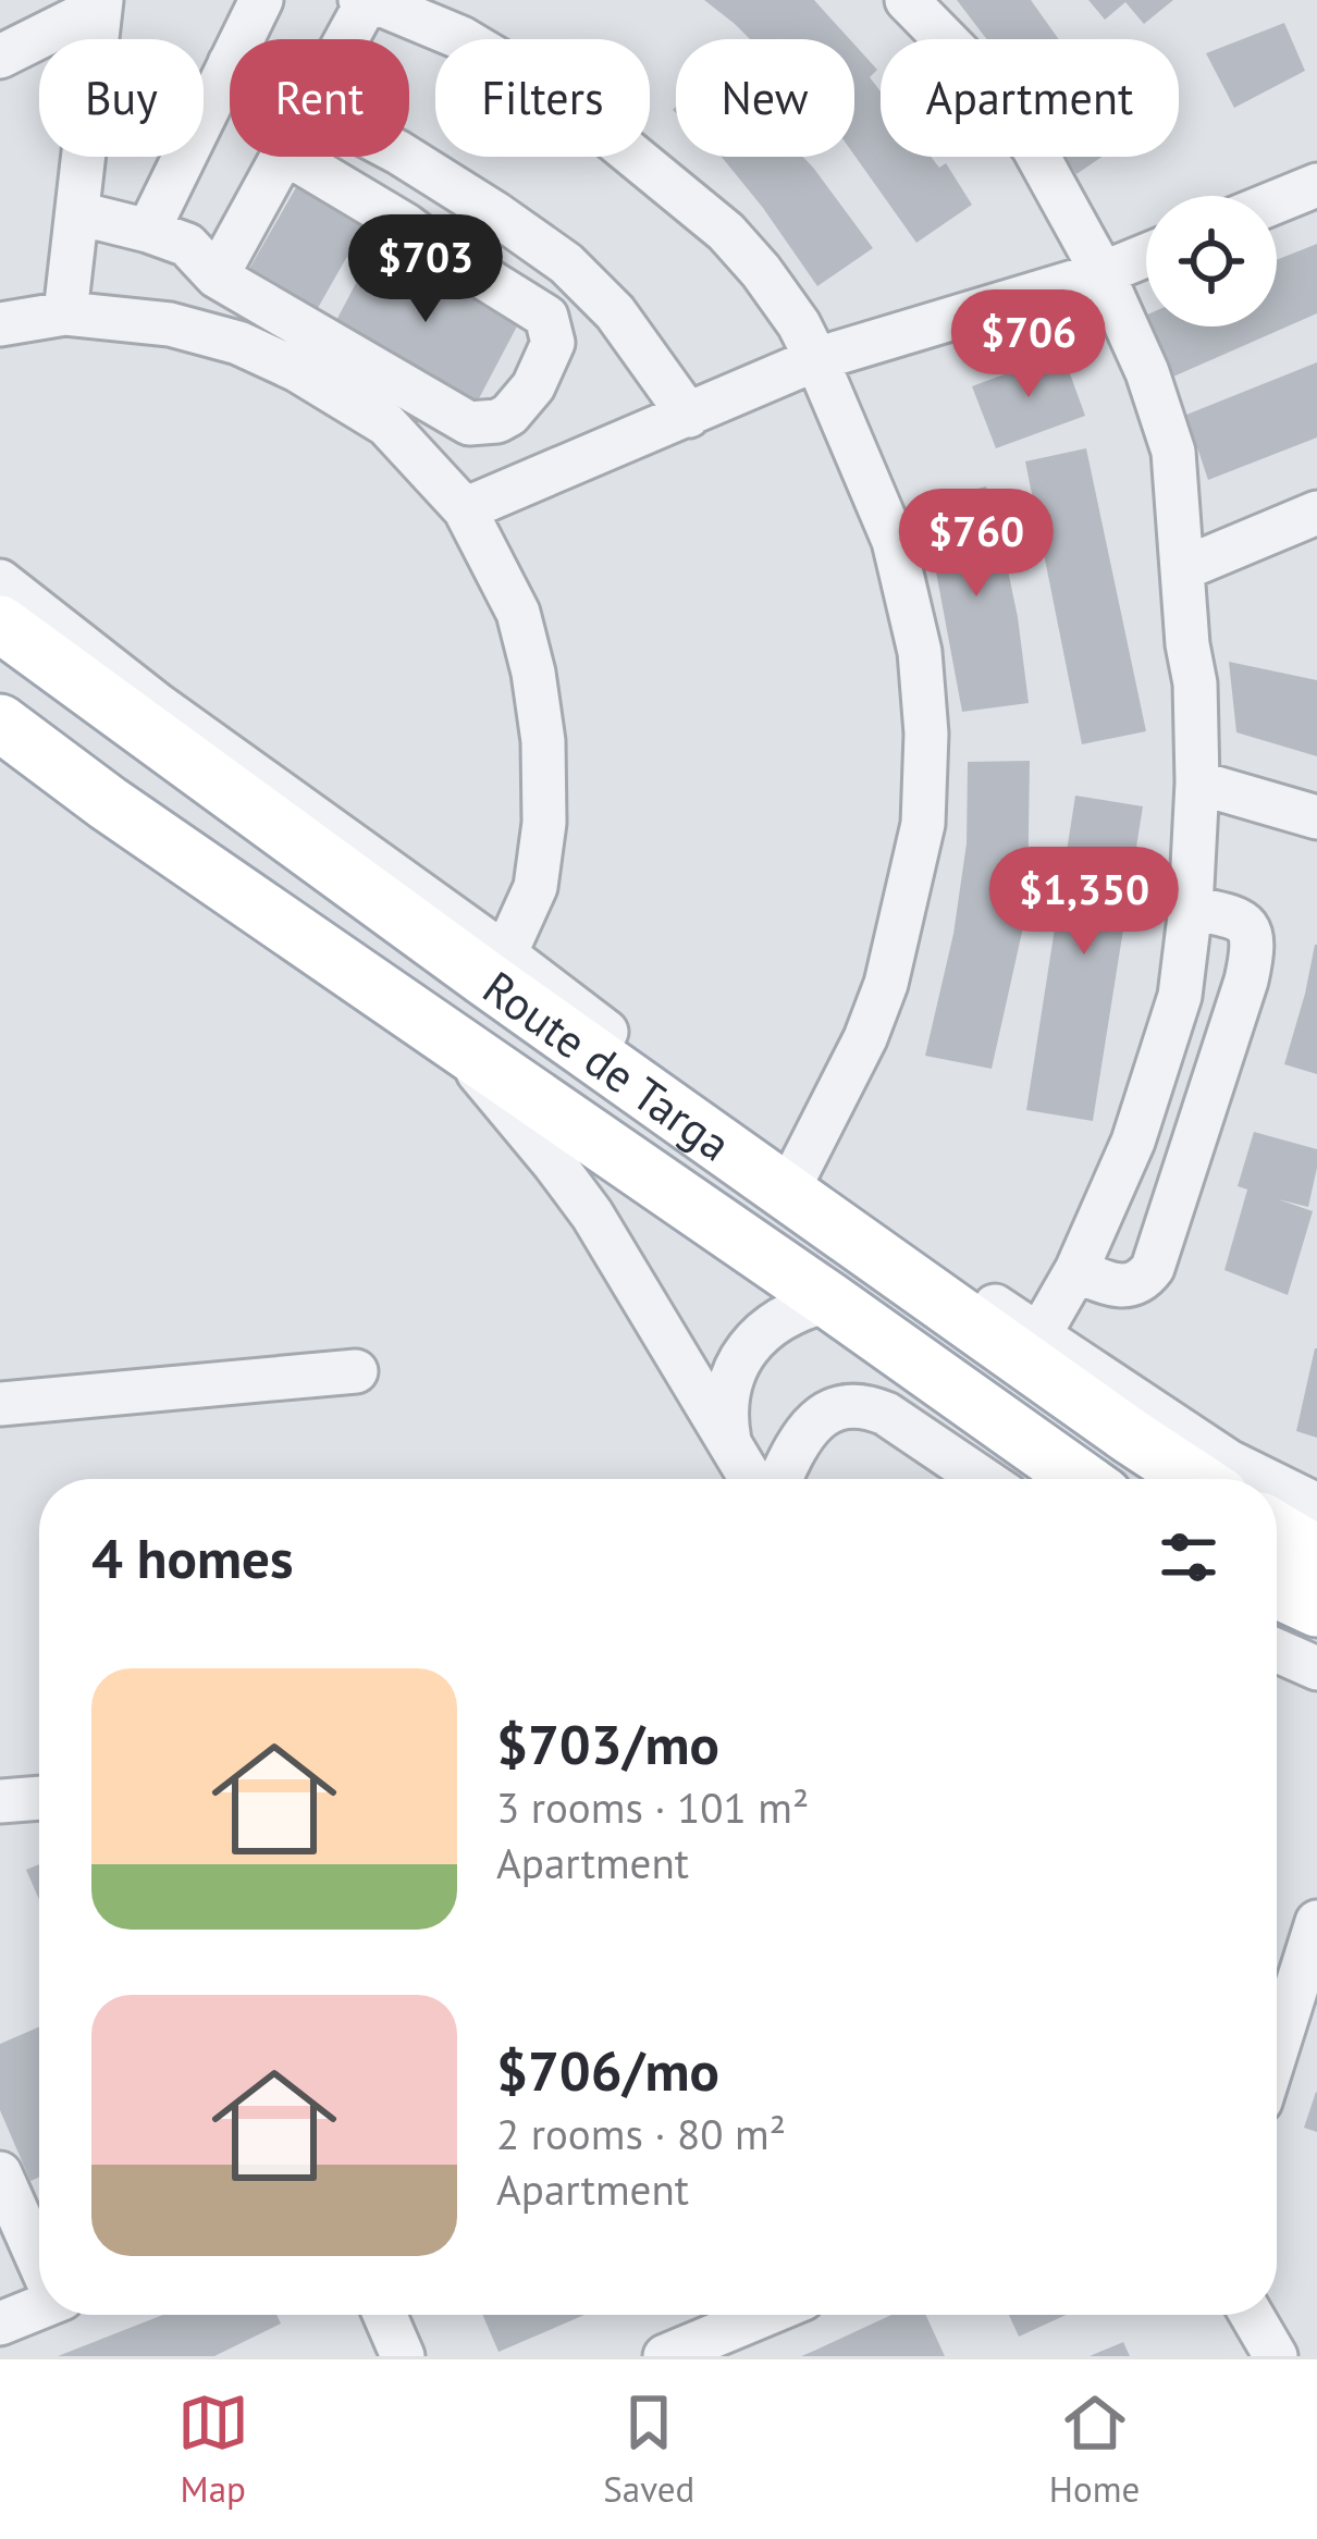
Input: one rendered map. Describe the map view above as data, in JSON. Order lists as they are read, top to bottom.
{
  "streets": {
    "main road": ["Route de Targa"]
  },
  "page": {
    "chip": [
      "Buy",
      "Rent",
      "Filters",
      "New",
      "Apartment"
    ],
    "price": [
      "$703",
      "$706",
      "$760",
      "$1,350"
    ],
    "heading": "4 homes",
    "list": [
      {
        "name": "$703/mo",
        "note": "3 rooms · 101 m² · Apartment"
      },
      {
        "name": "$706/mo",
        "note": "2 rooms · 80 m² · Apartment"
      }
    ],
    "tabs": ["Map", "Saved", "Home"]
  }
}
